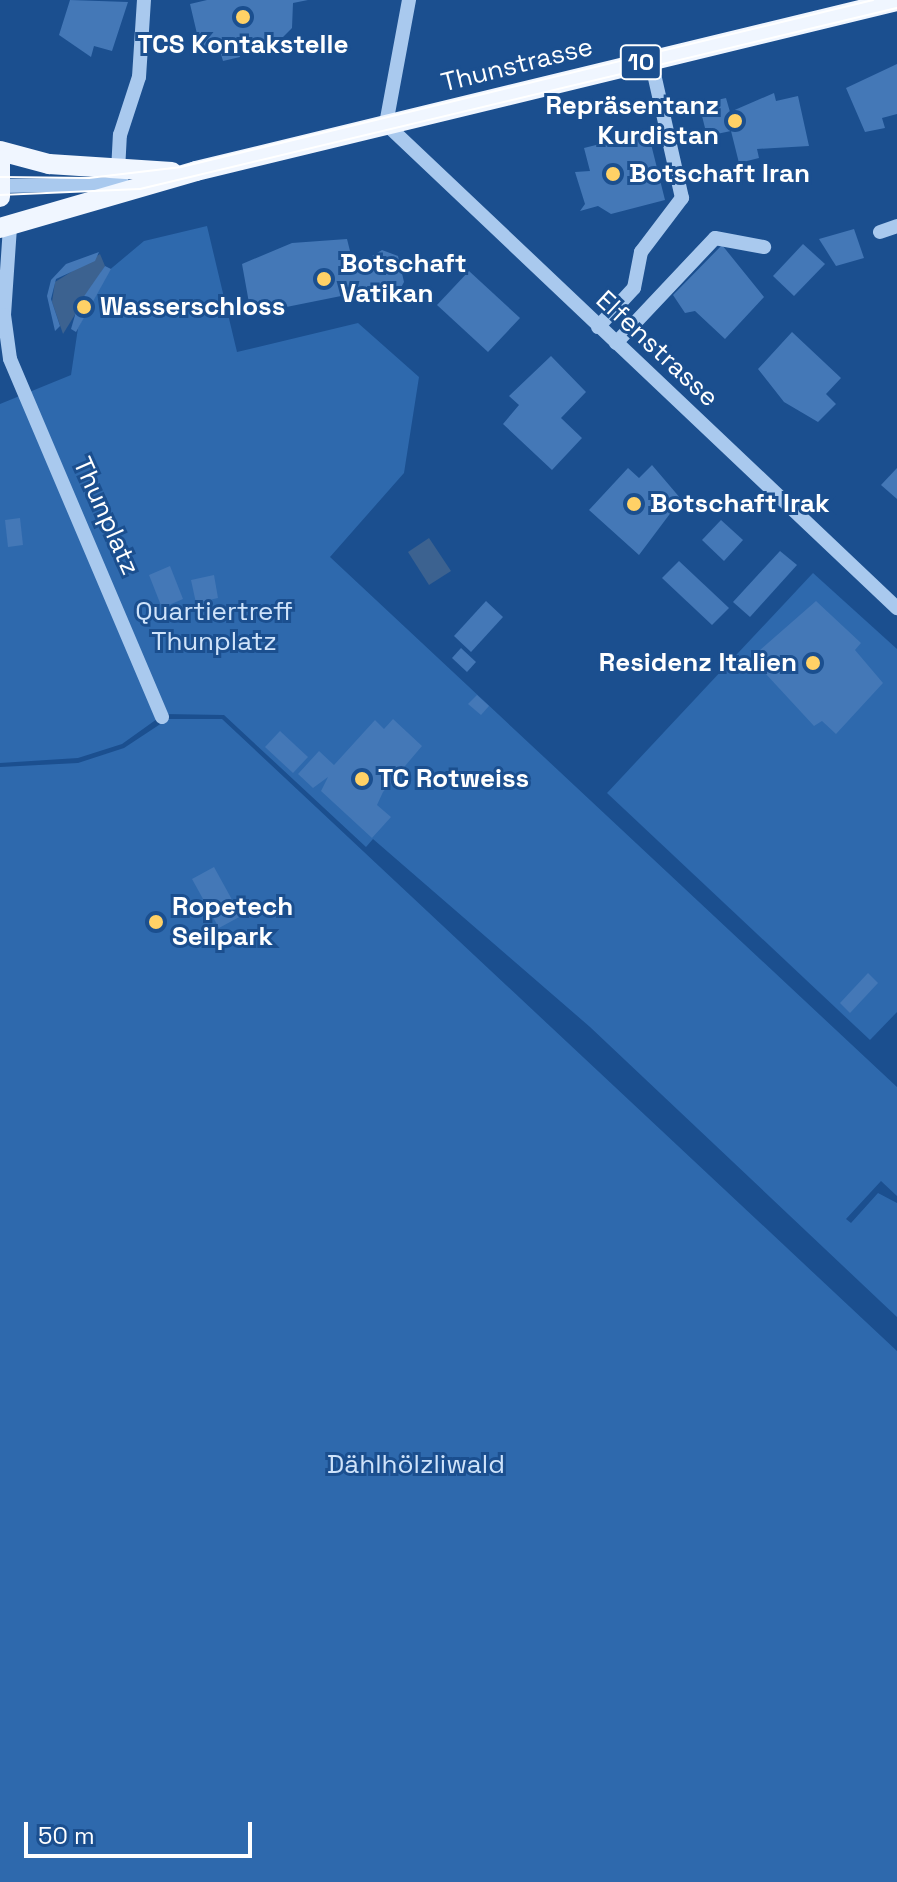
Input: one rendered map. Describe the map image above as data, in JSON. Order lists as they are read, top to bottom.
{
  "streets": {
    "main road": ["10", "Thunstrasse"],
    "street": ["Elfenstrasse", "Thunplatz"]
  },
  "crossings": [
    ["Thunstrasse", "Elfenstrasse"],
    ["Thunstrasse", "Thunplatz"]
  ],
  "parks": ["Quartiertreff Thunplatz", "Dählhölzliwald"],
  "places": [
    "TCS Kontakstelle",
    "Repräsentanz Kurdistan",
    "Botschaft Iran",
    "Botschaft Vatikan",
    "Wasserschloss",
    "Botschaft Irak",
    "Residenz Italien",
    "TC Rotweiss",
    "Ropetech Seilpark"
  ],
  "scale_bar": "50 m"
}
